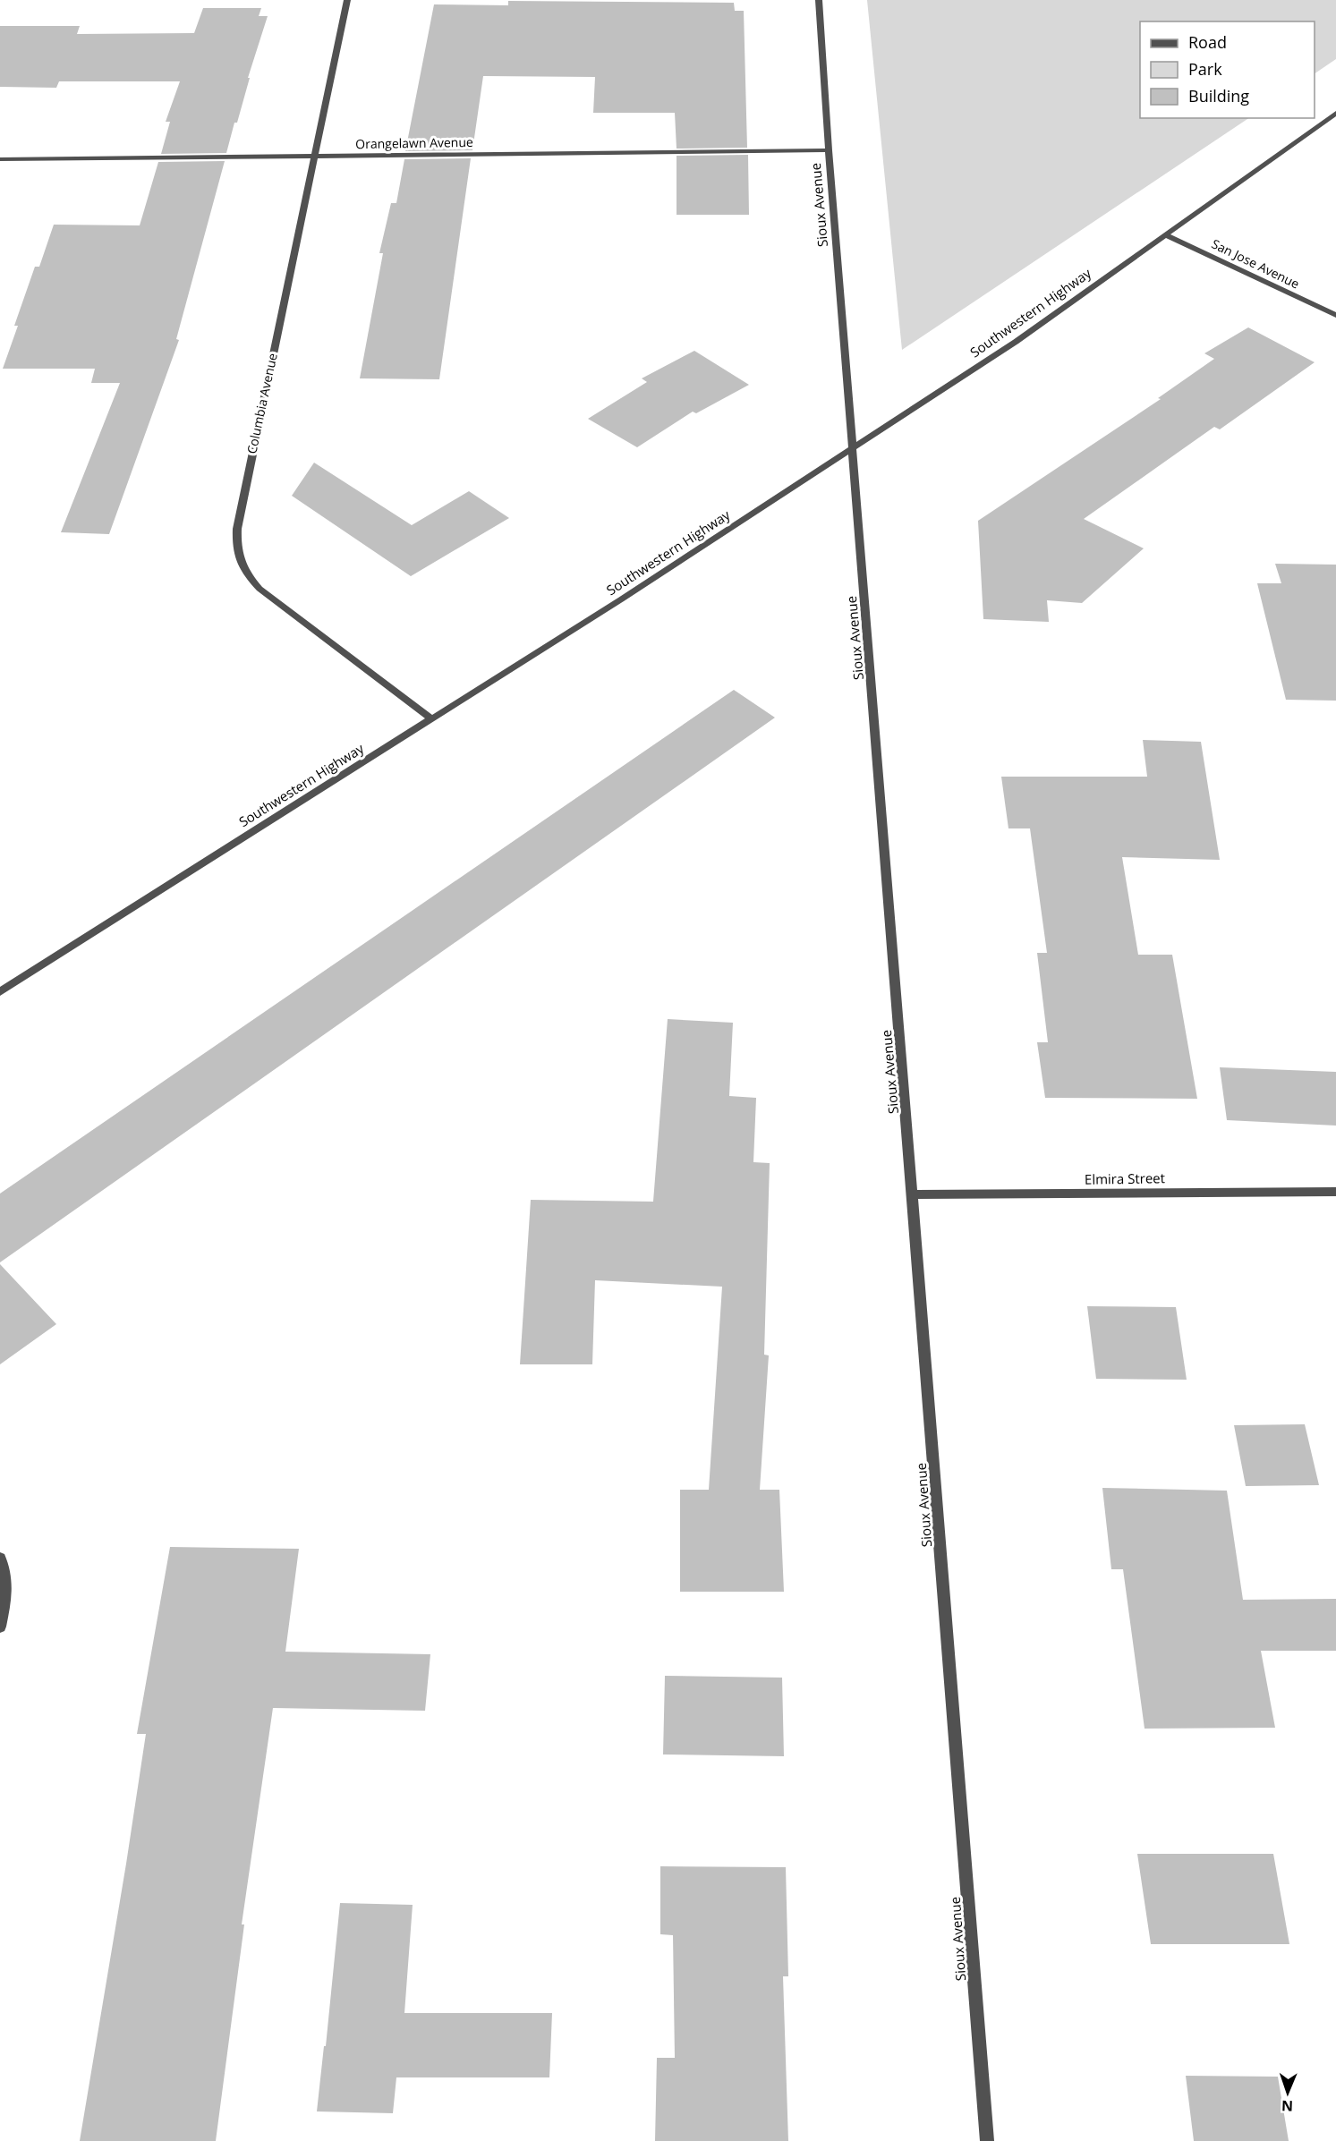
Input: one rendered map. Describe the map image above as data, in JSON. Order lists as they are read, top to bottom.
{
  "streets": {
    "street": [
      "Orangelawn Avenue",
      "Sioux Avenue",
      "San Jose Avenue",
      "Southwestern Highway",
      "Columbia Avenue",
      "Elmira Street"
    ]
  },
  "crossings": [
    ["Orangelawn Avenue", "Sioux Avenue"],
    ["Orangelawn Avenue", "Columbia Avenue"],
    ["Sioux Avenue", "Southwestern Highway"],
    ["Sioux Avenue", "Elmira Street"],
    ["San Jose Avenue", "Southwestern Highway"],
    ["Southwestern Highway", "Columbia Avenue"]
  ],
  "legend": ["Road", "Park", "Building"],
  "north": "bottom"
}
